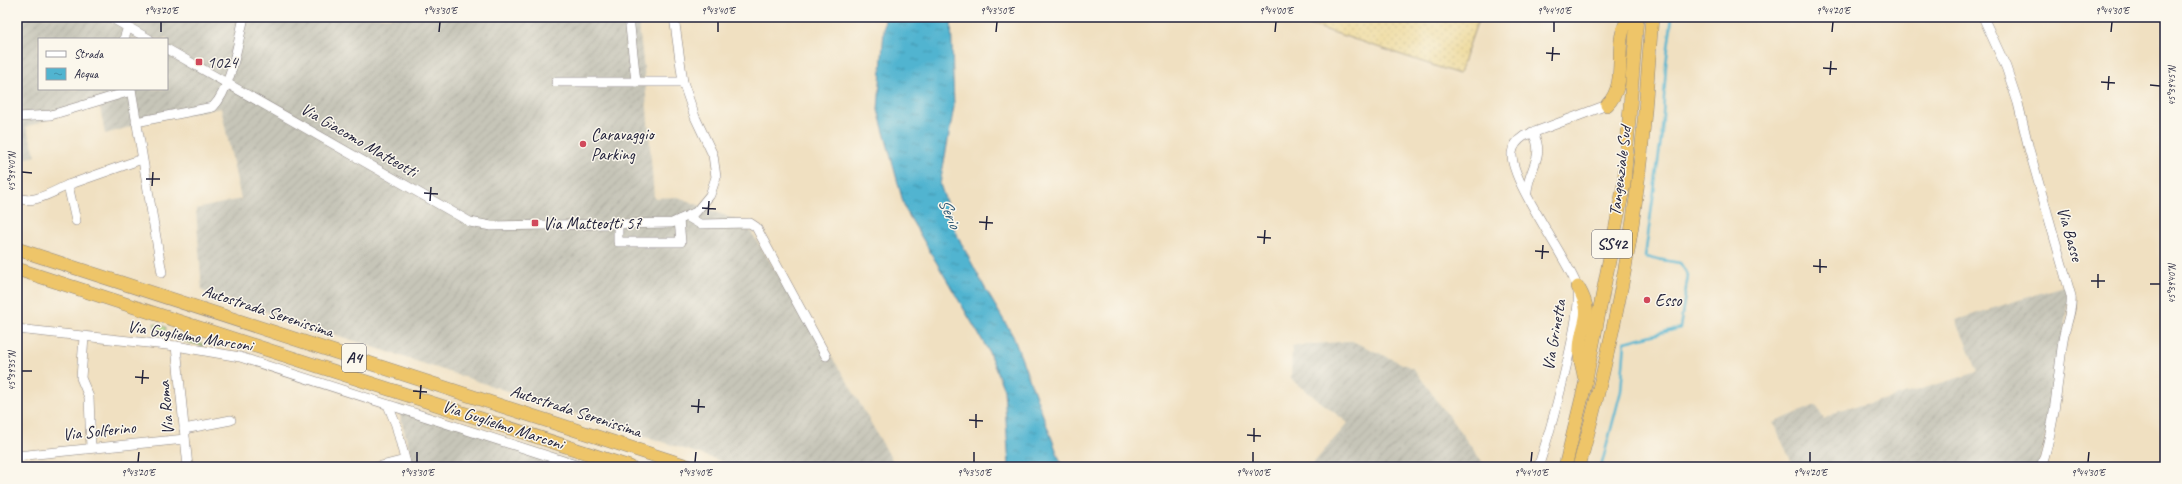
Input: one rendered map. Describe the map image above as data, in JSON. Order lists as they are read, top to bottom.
{
  "streets": {
    "highway": [
      "Tangenziale Sud",
      "SS42",
      "Autostrada Serenissima",
      "A4"
    ],
    "street": [
      "Via Giacomo Matteotti",
      "Via Basse",
      "Via Grinetta",
      "Via Guglielmo Marconi",
      "Via Roma",
      "Via Solferino"
    ]
  },
  "crossings": [
    ["Via Guglielmo Marconi", "Via Roma"],
    ["Via Roma", "Via Solferino"]
  ],
  "water": ["Serio"],
  "places": {
    "transit": ["1024", "Via Matteotti 57"],
    "other": ["Caravaggio Parking", "Esso"]
  },
  "legend": ["Strada", "Acqua"],
  "coordinates": [
    "9°43'20\"E",
    "9°43'30\"E",
    "9°43'40\"E",
    "9°43'50\"E",
    "9°44'00\"E",
    "9°44'10\"E",
    "9°44'20\"E",
    "9°44'30\"E",
    "45°39'45\"N",
    "45°39'40\"N",
    "45°39'35\"N"
  ]
}
